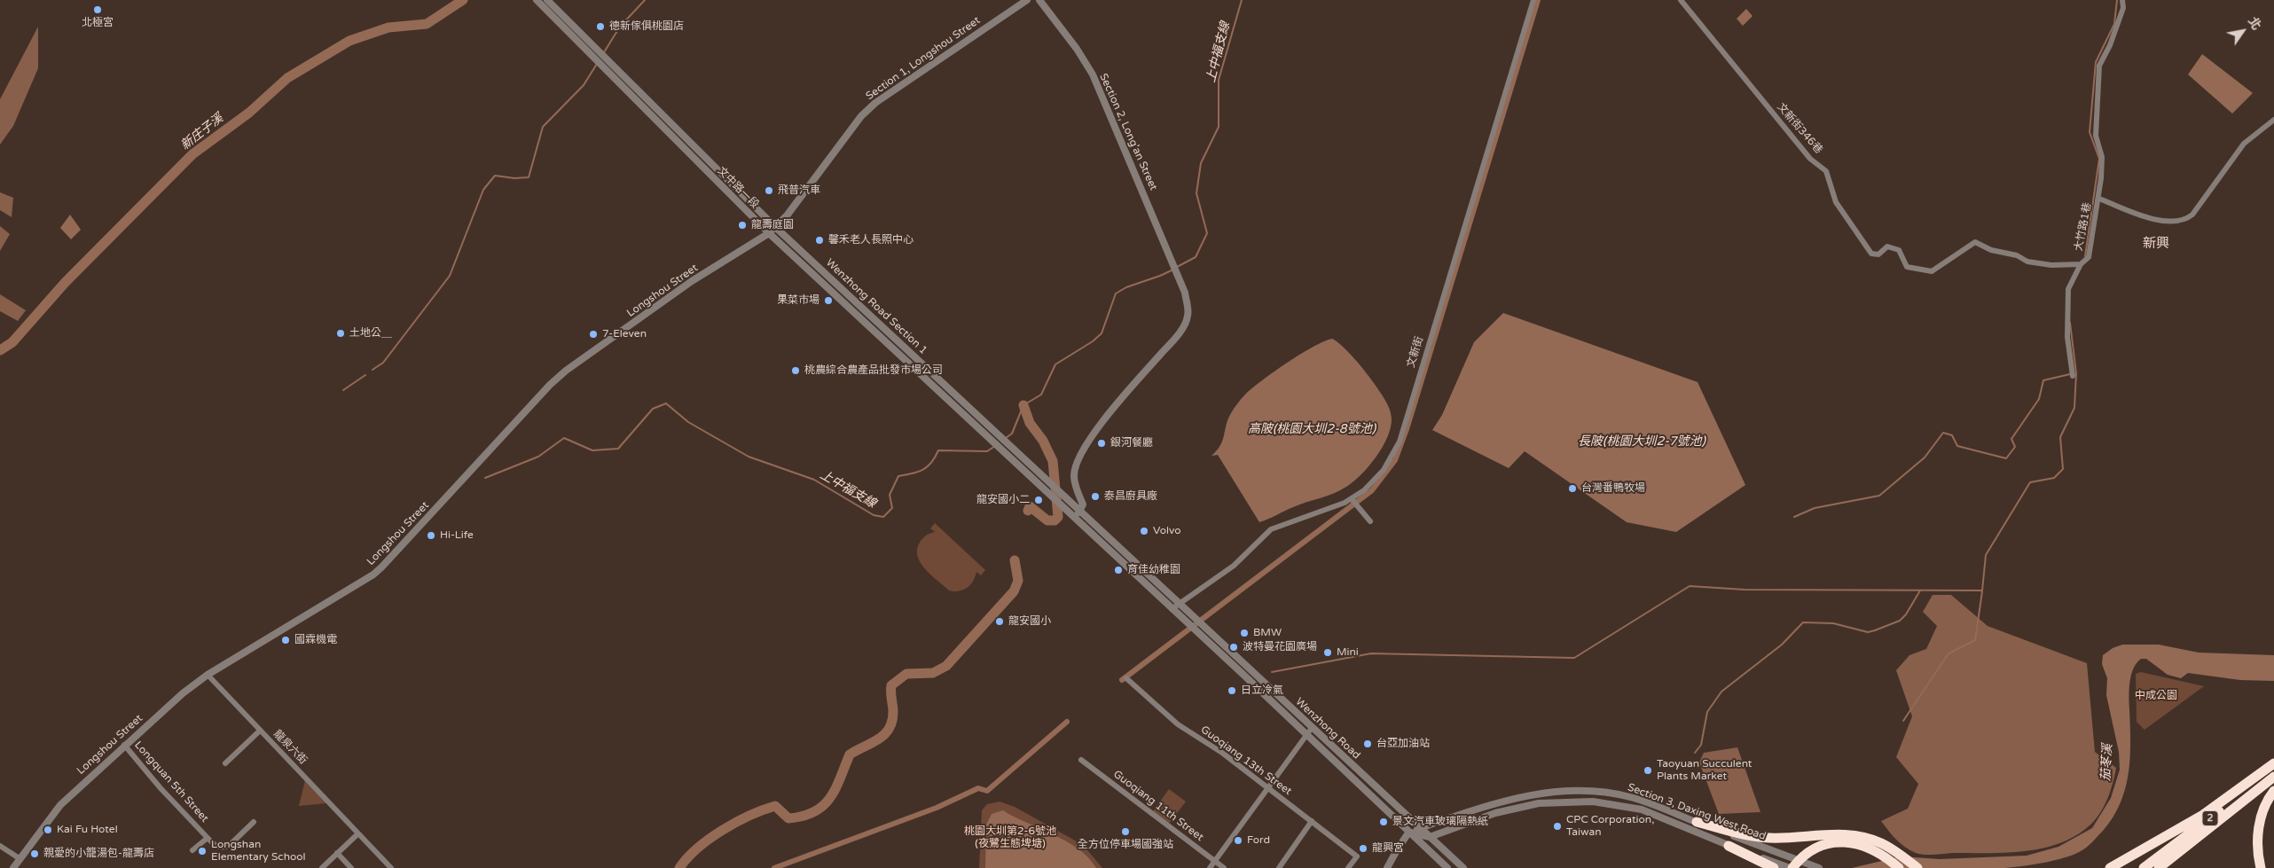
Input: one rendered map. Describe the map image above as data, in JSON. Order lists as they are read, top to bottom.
{
  "streets": {
    "highway": ["2"],
    "street": [
      "Section 1, Longshou Street",
      "文新街346巷",
      "Section 2, Long'an Street",
      "文中路一段",
      "大竹路1巷",
      "Longshou Street",
      "Wenzhong Road Section 1",
      "文新街",
      "Wenzhong Road",
      "龍泉六街",
      "Guoqiang 13th Street",
      "Longquan 5th Street",
      "Guoqiang 11th Street",
      "Section 3, Daxing West Road"
    ]
  },
  "crossings": [
    ["Section 1, Longshou Street", "Longshou Street"],
    ["Section 1, Longshou Street", "Wenzhong Road Section 1"],
    ["文新街346巷", "大竹路1巷"],
    ["Section 2, Long'an Street", "Wenzhong Road Section 1"],
    ["文中路一段", "Longshou Street"],
    ["文中路一段", "Wenzhong Road Section 1"],
    ["Longshou Street", "Wenzhong Road Section 1"],
    ["Longshou Street", "龍泉六街"],
    ["Longshou Street", "Longquan 5th Street"],
    ["Wenzhong Road Section 1", "文新街"],
    ["Wenzhong Road Section 1", "Wenzhong Road"],
    ["文新街", "Wenzhong Road"],
    ["Wenzhong Road", "Section 3, Daxing West Road"]
  ],
  "districts": ["新興"],
  "water": [
    "上中福支線",
    "新庄子溪",
    "高陂(桃園大圳2-8號池)",
    "長陂(桃園大圳2-7號池)",
    "茄苳溪"
  ],
  "parks": ["中成公園", "桃園大圳第2-6號池 (夜鷺生態埤塘)"],
  "places": [
    "北極宮",
    "德新傢俱桃園店",
    "飛普汽車",
    "龍壽庭園",
    "馨禾老人長照中心",
    "果菜市場",
    "土地公＿",
    "7-Eleven",
    "桃農綜合農產品批發市場公司",
    "銀河餐廳",
    "台灣番鴨牧場",
    "泰昌廚具廠",
    "龍安國小二",
    "Volvo",
    "Hi-Life",
    "育佳幼稚園",
    "龍安國小",
    "BMW",
    "國霖機電",
    "波特曼花園廣場",
    "Mini",
    "日立冷氣",
    "台亞加油站",
    "Taoyuan Succulent Plants Market",
    "景文汽車玻璃隔熱紙",
    "CPC Corporation, Taiwan",
    "Kai Fu Hotel",
    "全方位停車場國強站",
    "Ford",
    "龍興宮",
    "Longshan Elementary School",
    "親愛的小籠湯包-龍壽店"
  ],
  "north": "top right"
}
